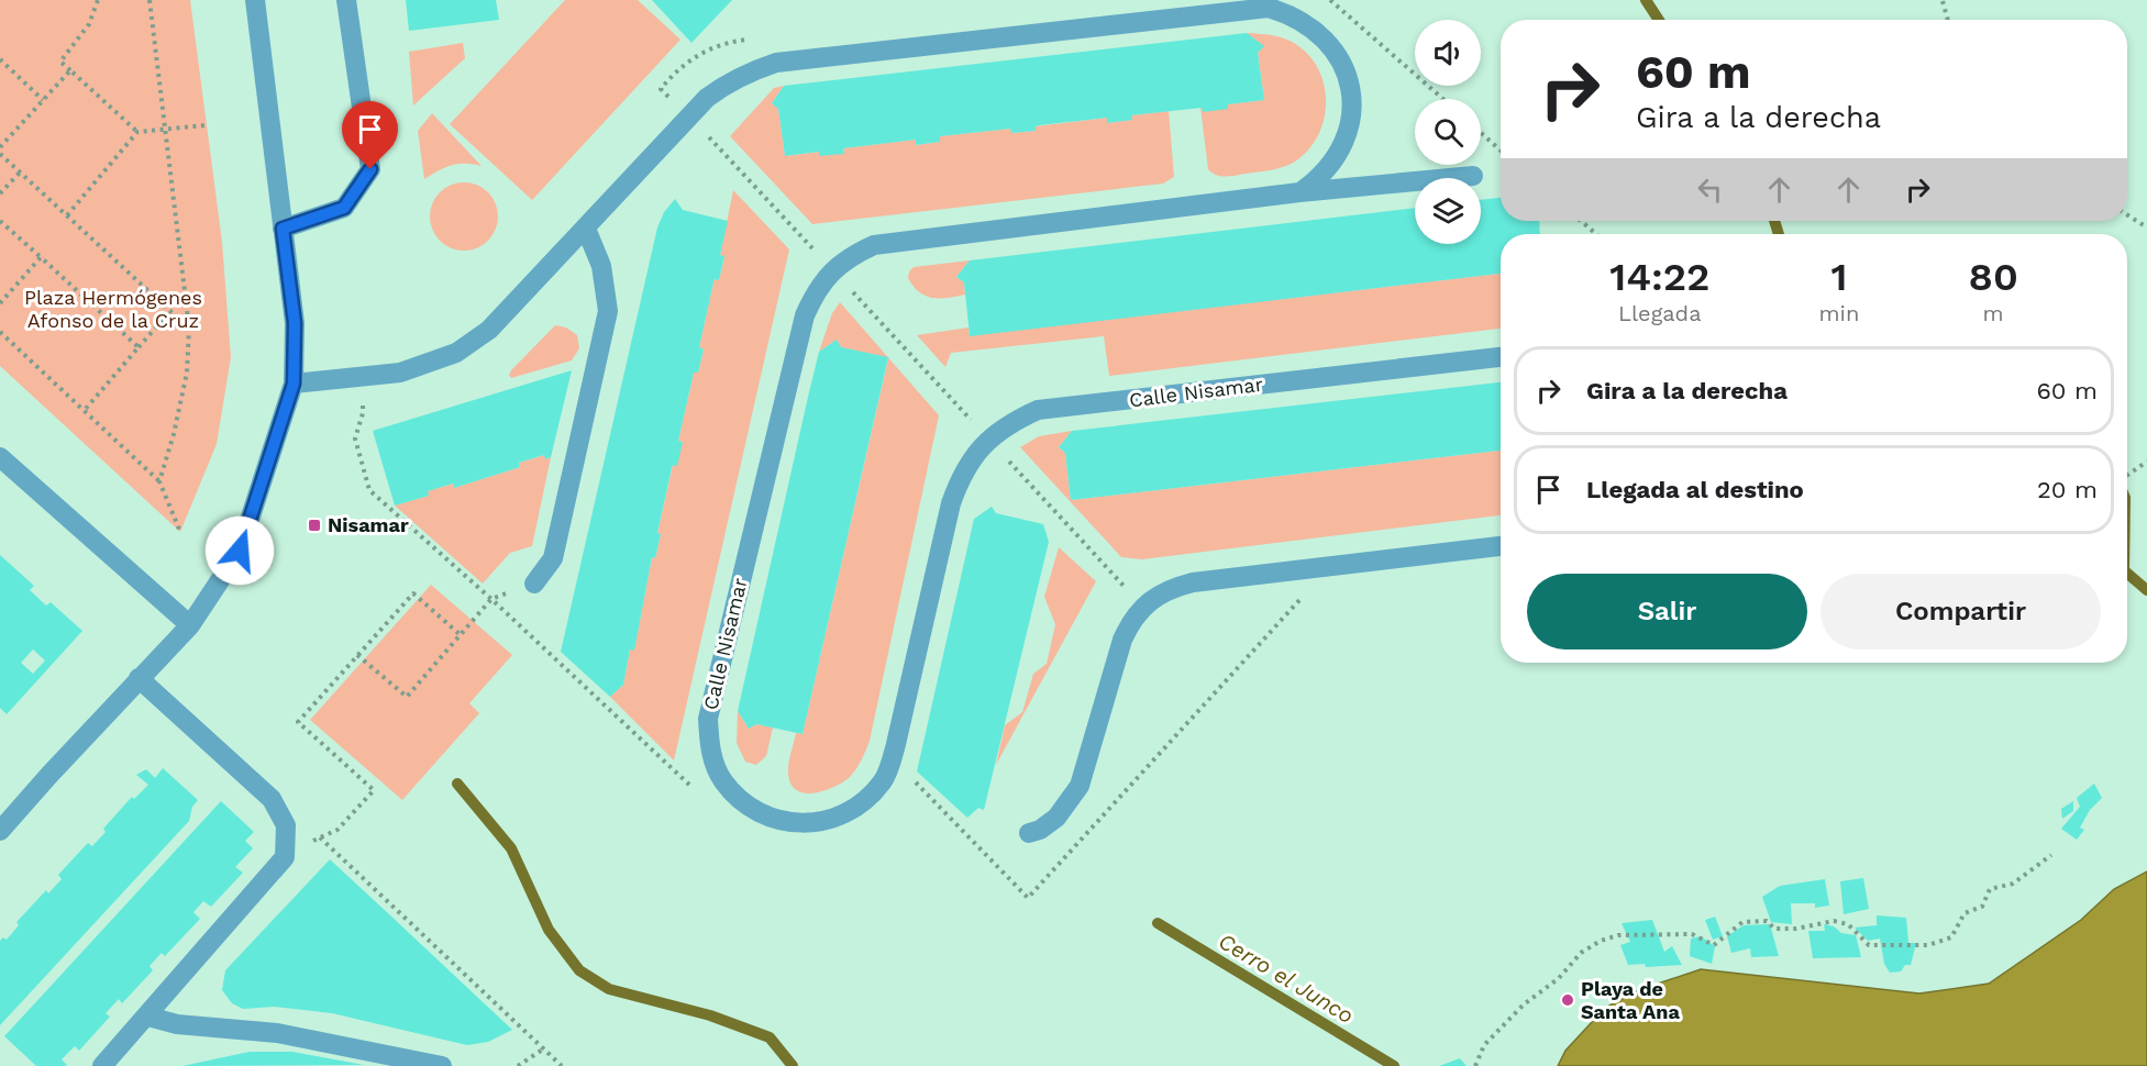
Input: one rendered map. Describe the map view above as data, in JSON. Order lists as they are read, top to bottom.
{
  "streets": {
    "street": ["Calle Nisamar"]
  },
  "water": ["Cerro el Junco"],
  "parks": ["Plaza Hermógenes Afonso de la Cruz"],
  "places": {
    "transit": ["Nisamar"],
    "other": ["Playa de Santa Ana"]
  },
  "page": {
    "turn": ["60 m", "Gira a la derecha"],
    "eta": [
      "14:22",
      "Llegada",
      "1",
      "min",
      "80",
      "m"
    ],
    "list": [
      {
        "name": "Gira a la derecha",
        "value": "60 m"
      },
      {
        "name": "Llegada al destino",
        "value": "20 m"
      }
    ],
    "buttons": ["Salir", "Compartir"]
  }
}
